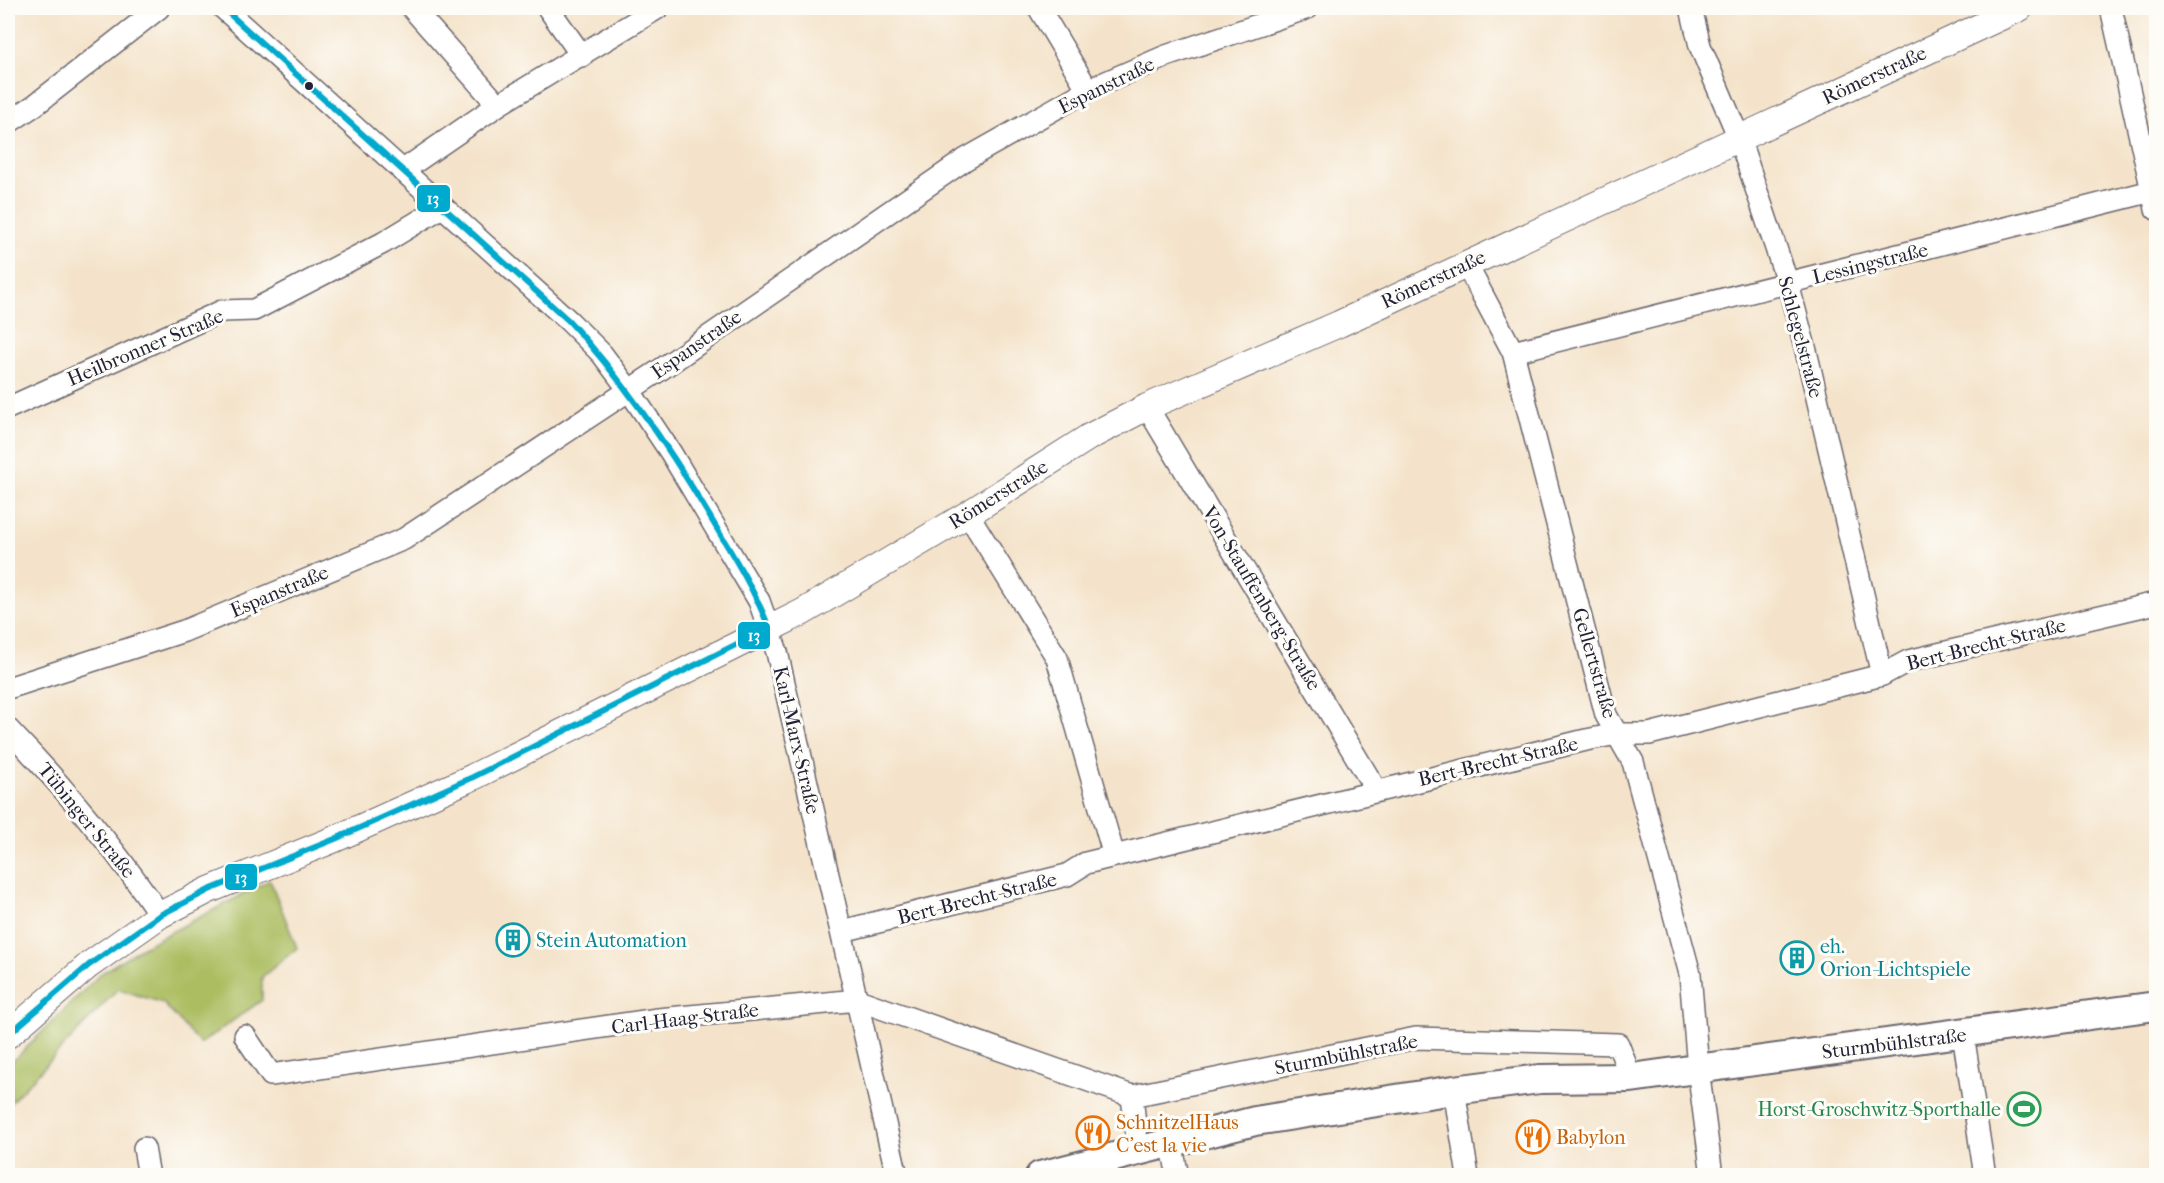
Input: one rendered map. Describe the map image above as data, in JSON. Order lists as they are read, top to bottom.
{
  "streets": {
    "main road": ["Sturmbühlstraße"],
    "street": [
      "Römerstraße",
      "Espanstraße",
      "Lessingstraße",
      "Schlegelstraße",
      "Heilbronner Straße",
      "Von-Stauffenberg-Straße",
      "Bert-Brecht-Straße",
      "Gellertstraße",
      "Karl-Marx-Straße",
      "Tübinger Straße",
      "Carl-Haag-Straße"
    ]
  },
  "crossings": [
    ["Römerstraße", "Schlegelstraße"],
    ["Römerstraße", "Von-Stauffenberg-Straße"],
    ["Römerstraße", "Gellertstraße"],
    ["Römerstraße", "Karl-Marx-Straße"],
    ["Römerstraße", "Tübinger Straße"],
    ["Espanstraße", "Karl-Marx-Straße"],
    ["Lessingstraße", "Schlegelstraße"],
    ["Lessingstraße", "Gellertstraße"],
    ["Schlegelstraße", "Bert-Brecht-Straße"],
    ["Heilbronner Straße", "Karl-Marx-Straße"],
    ["Von-Stauffenberg-Straße", "Bert-Brecht-Straße"],
    ["Bert-Brecht-Straße", "Gellertstraße"],
    ["Bert-Brecht-Straße", "Karl-Marx-Straße"],
    ["Gellertstraße", "Sturmbühlstraße"],
    ["Karl-Marx-Straße", "Carl-Haag-Straße"],
    ["Carl-Haag-Straße", "Sturmbühlstraße"]
  ],
  "places": {
    "building": ["Stein Automation", "eh. Orion-Lichtspiele"],
    "sports": ["Horst-Groschwitz-Sporthalle"],
    "restaurant": ["SchnitzelHaus C'est la vie", "Babylon"]
  },
  "lines": ["transit line 13"]
}
